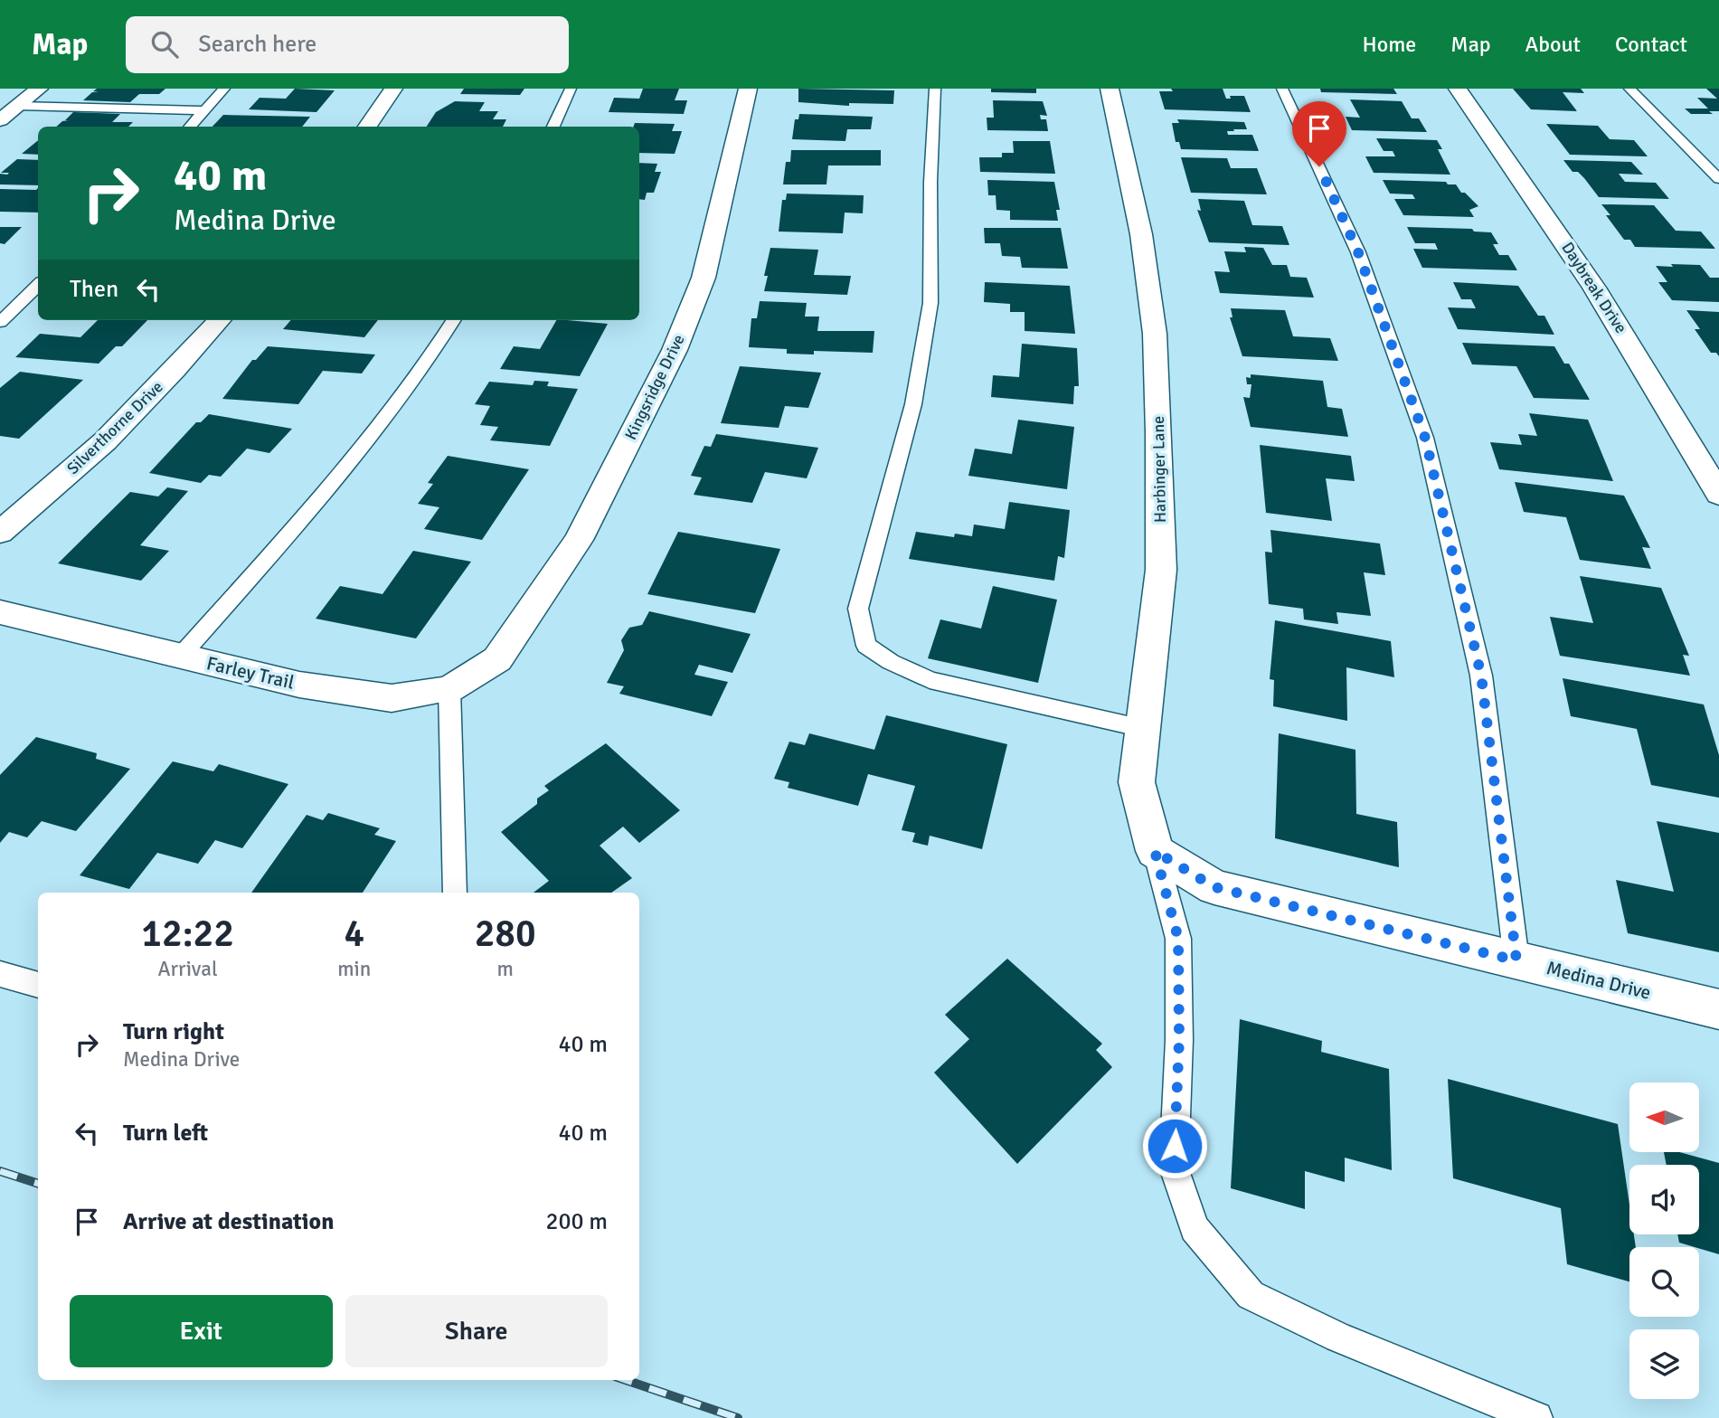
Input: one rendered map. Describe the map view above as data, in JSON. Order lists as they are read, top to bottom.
{
  "streets": {
    "street": [
      "Daybreak Drive",
      "Kingsridge Drive",
      "Silverthorne Drive",
      "Harbinger Lane",
      "Farley Trail",
      "Medina Drive"
    ]
  },
  "crossings": [
    ["Kingsridge Drive", "Farley Trail"],
    ["Harbinger Lane", "Medina Drive"]
  ],
  "north": "left",
  "page": {
    "header": "Map",
    "search": "Search here",
    "nav": [
      "Home",
      "Map",
      "About",
      "Contact"
    ],
    "turn": ["40 m", "Medina Drive"],
    "then": "Then",
    "eta": [
      "12:22",
      "Arrival",
      "4",
      "min",
      "280",
      "m"
    ],
    "list": [
      {
        "name": "Turn right",
        "note": "Medina Drive",
        "value": "40 m"
      },
      {
        "name": "Turn left",
        "value": "40 m"
      },
      {
        "name": "Arrive at destination",
        "value": "200 m"
      }
    ],
    "buttons": ["Exit", "Share"]
  }
}
